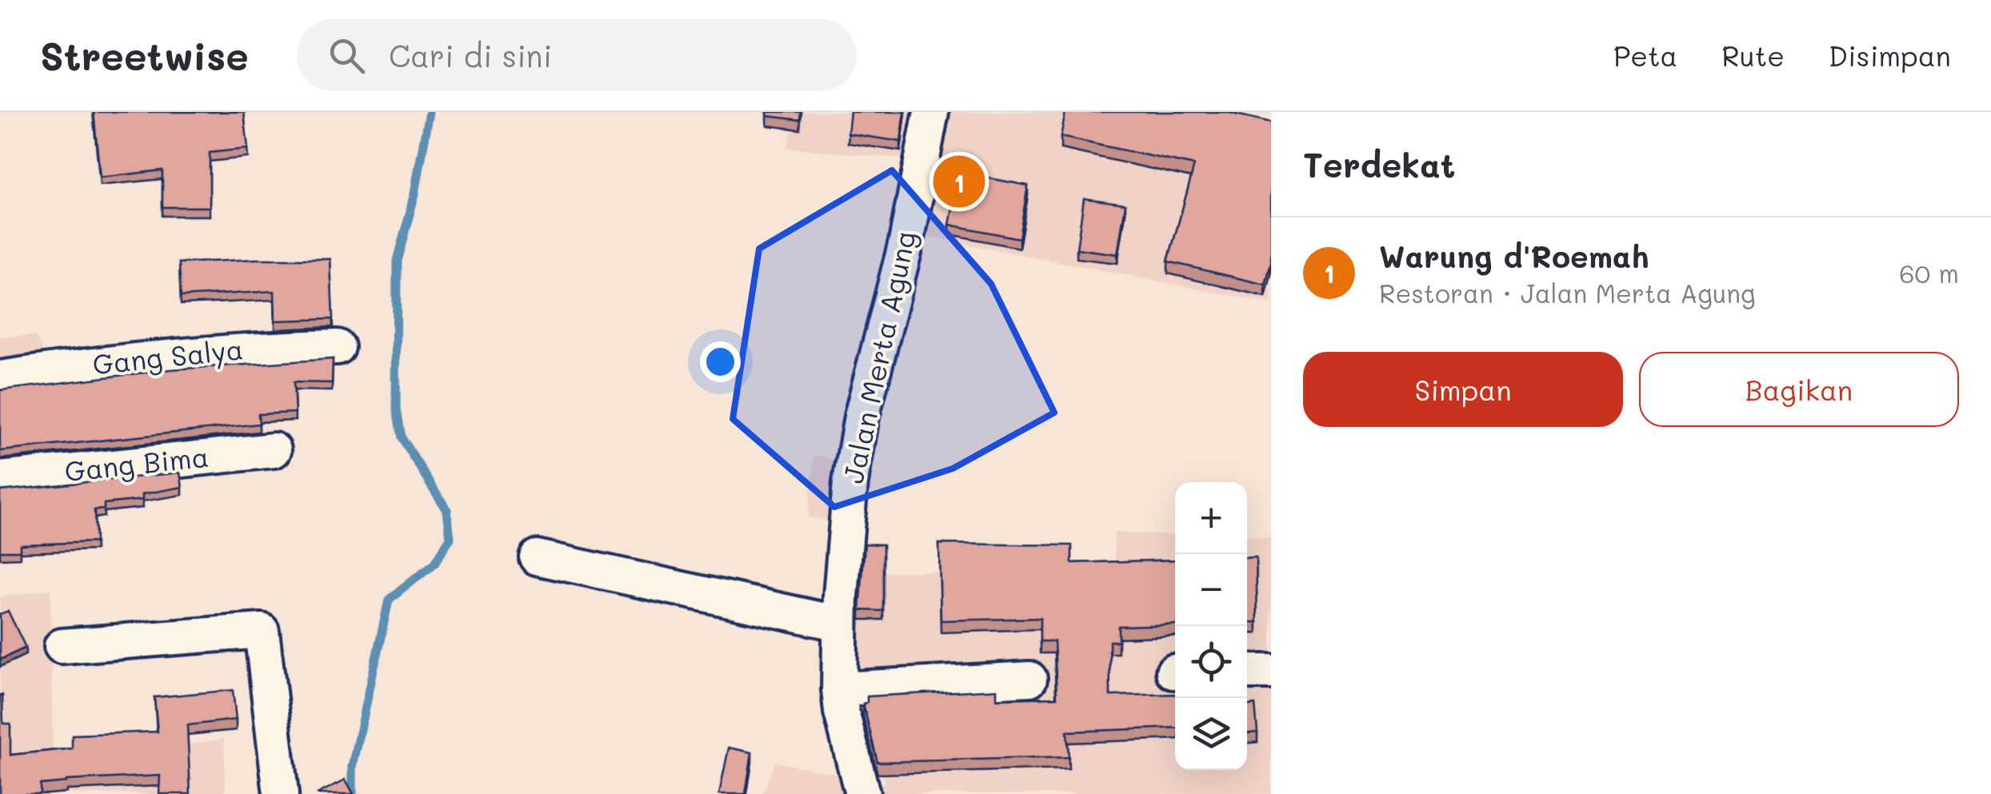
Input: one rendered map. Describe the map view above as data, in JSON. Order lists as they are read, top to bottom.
{
  "streets": {
    "street": ["Gang Salya", "Jalan Merta Agung", "Gang Bima"]
  },
  "page": {
    "header": "Streetwise",
    "search": "Cari di sini",
    "nav": ["Peta", "Rute", "Disimpan"],
    "heading": "Terdekat",
    "pins": "1",
    "list": [
      {
        "mark": "1",
        "name": "Warung d'Roemah",
        "note": "Restoran · Jalan Merta Agung",
        "value": "60 m"
      }
    ],
    "buttons": ["Simpan", "Bagikan"],
    "map_buttons": ["+", "−"]
  }
}
